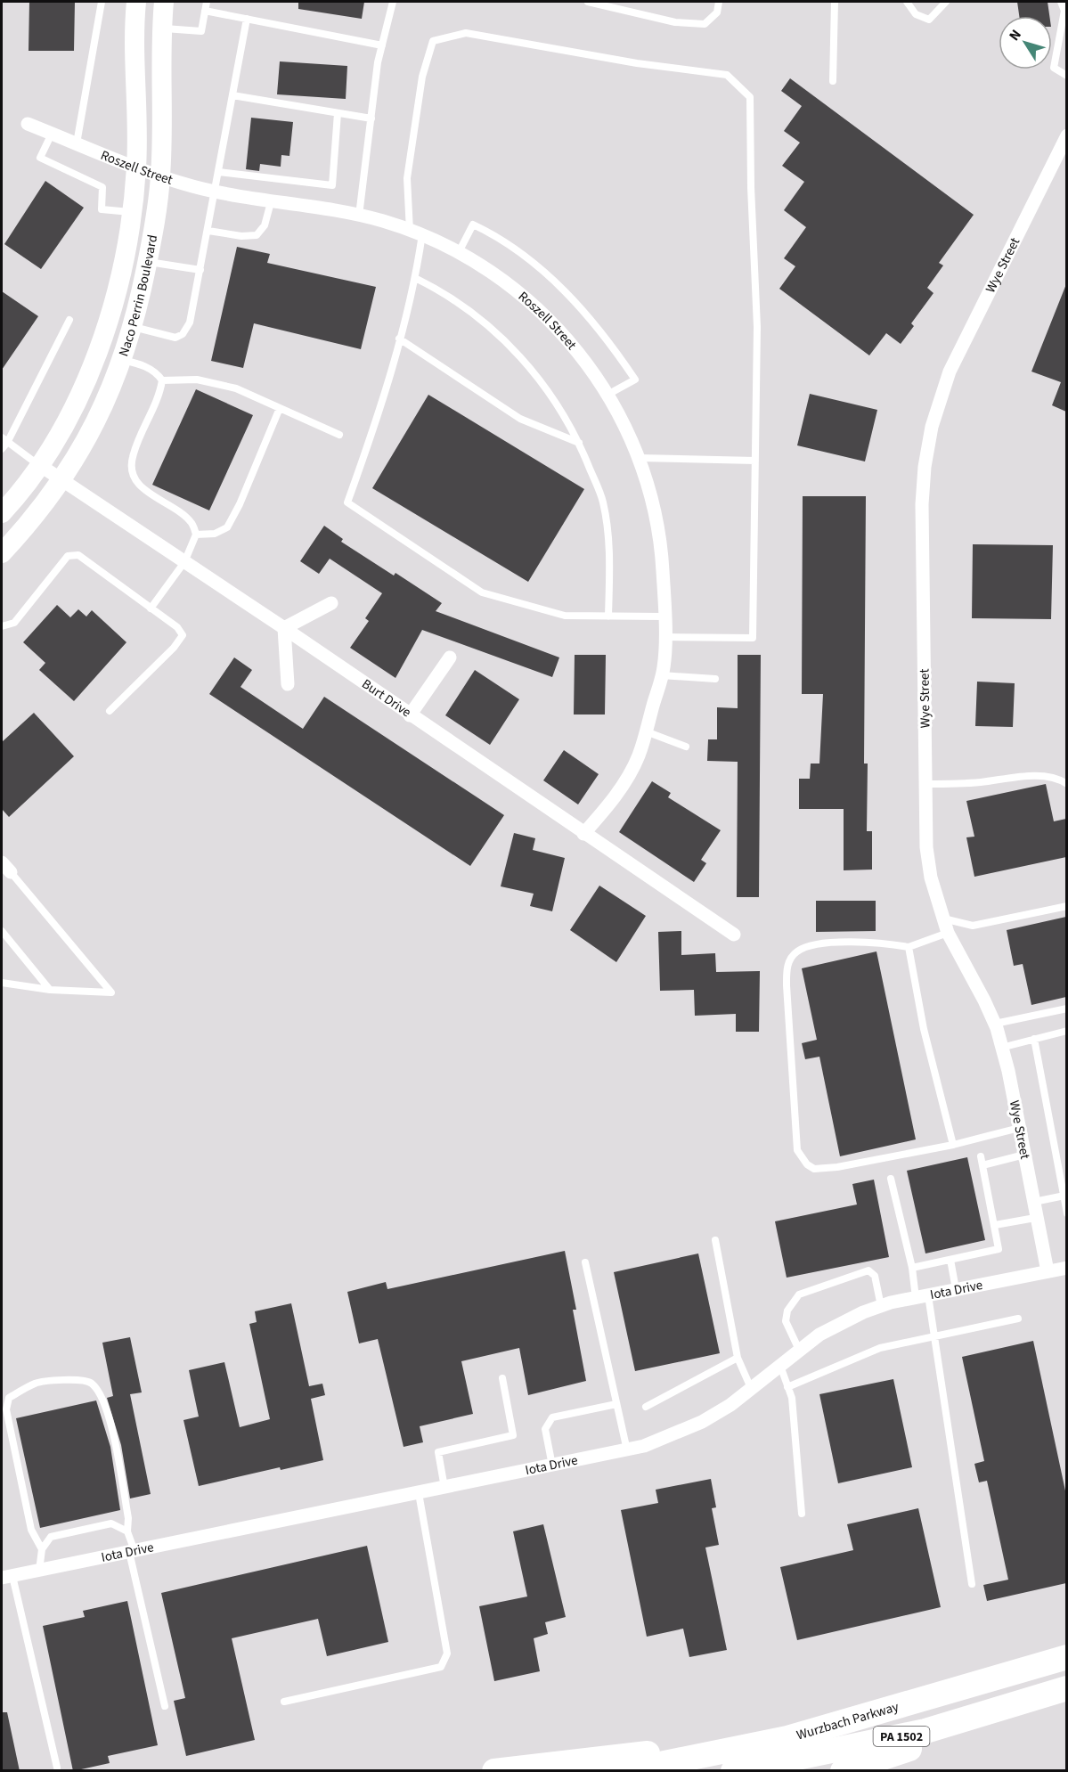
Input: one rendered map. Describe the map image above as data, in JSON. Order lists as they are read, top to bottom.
{
  "streets": {
    "highway": ["Wurzbach Parkway", "PA 1502"],
    "main road": ["Naco Perrin Boulevard"],
    "street": [
      "Roszell Street",
      "Wye Street",
      "Burt Drive",
      "Iota Drive"
    ]
  },
  "crossings": [
    ["Roszell Street", "Naco Perrin Boulevard"],
    ["Roszell Street", "Burt Drive"],
    ["Wye Street", "Iota Drive"],
    ["Naco Perrin Boulevard", "Burt Drive"]
  ],
  "north": "top left"
}
